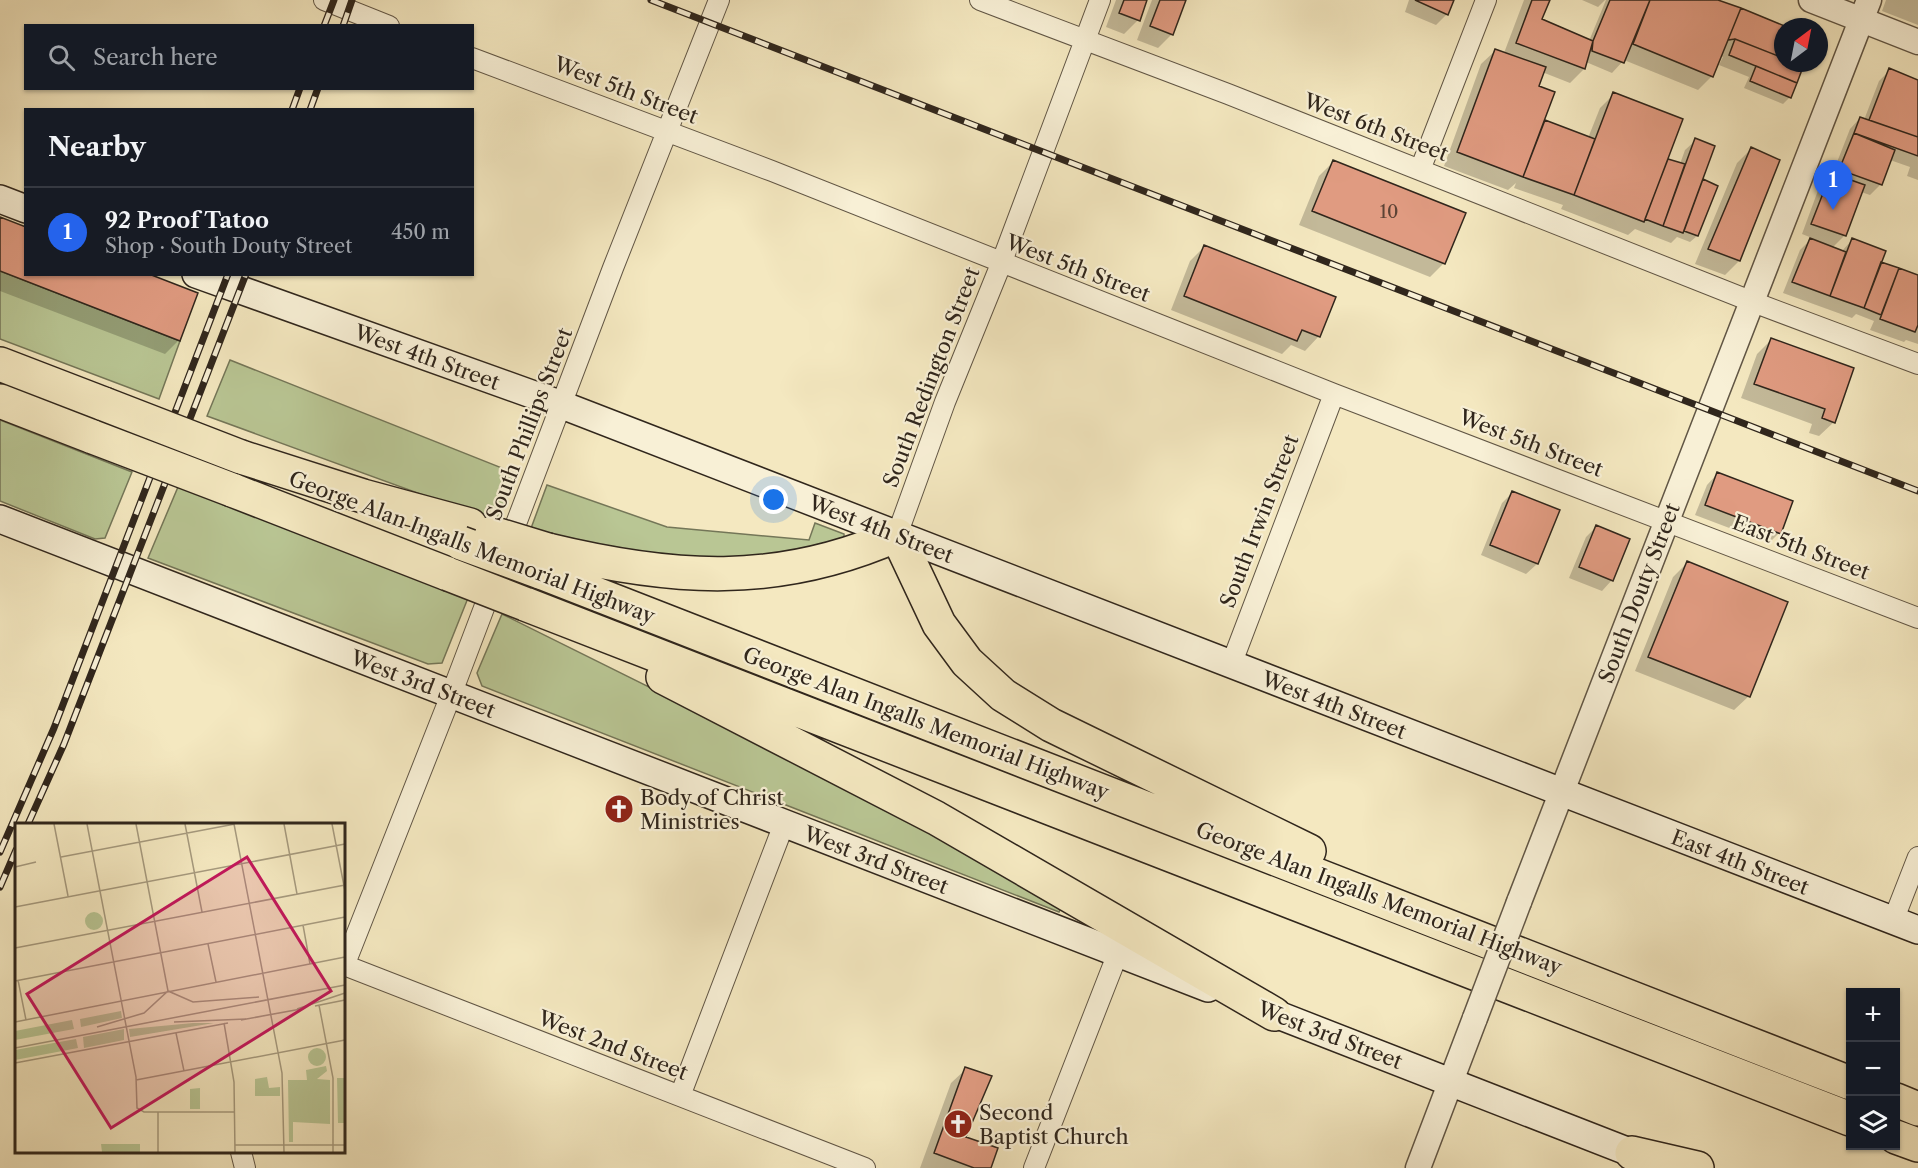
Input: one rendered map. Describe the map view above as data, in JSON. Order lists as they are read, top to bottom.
{
  "streets": {
    "highway": ["George Alan Ingalls Memorial Highway"],
    "main road": ["West 4th Street", "West 3rd Street", "East 4th Street"],
    "street": [
      "West 5th Street",
      "West 6th Street",
      "South Redington Street",
      "South Phillips Street",
      "South Irwin Street",
      "East 5th Street",
      "South Douty Street",
      "West 2nd Street"
    ]
  },
  "crossings": [
    ["West 5th Street", "South Redington Street"],
    ["West 5th Street", "South Phillips Street"],
    ["West 5th Street", "South Irwin Street"],
    ["West 5th Street", "East 5th Street"],
    ["West 5th Street", "South Douty Street"],
    ["West 6th Street", "South Redington Street"],
    ["West 6th Street", "South Douty Street"],
    ["West 4th Street", "South Redington Street"],
    ["West 4th Street", "South Phillips Street"],
    ["West 4th Street", "South Irwin Street"],
    ["West 4th Street", "South Douty Street"],
    ["West 4th Street", "East 4th Street"],
    ["South Phillips Street", "West 3rd Street"],
    ["East 5th Street", "South Douty Street"],
    ["South Douty Street", "West 3rd Street"],
    ["South Douty Street", "East 4th Street"]
  ],
  "places": {
    "church": ["Body of Christ Ministries", "Second Baptist Church"]
  },
  "house_numbers": ["10"],
  "north": "top right",
  "page": {
    "search": "Search here",
    "heading": "Nearby",
    "pins": "1",
    "list": [
      {
        "mark": "1",
        "name": "92 Proof Tatoo",
        "note": "Shop · South Douty Street",
        "value": "450 m"
      }
    ],
    "map_buttons": ["+", "−"]
  }
}
